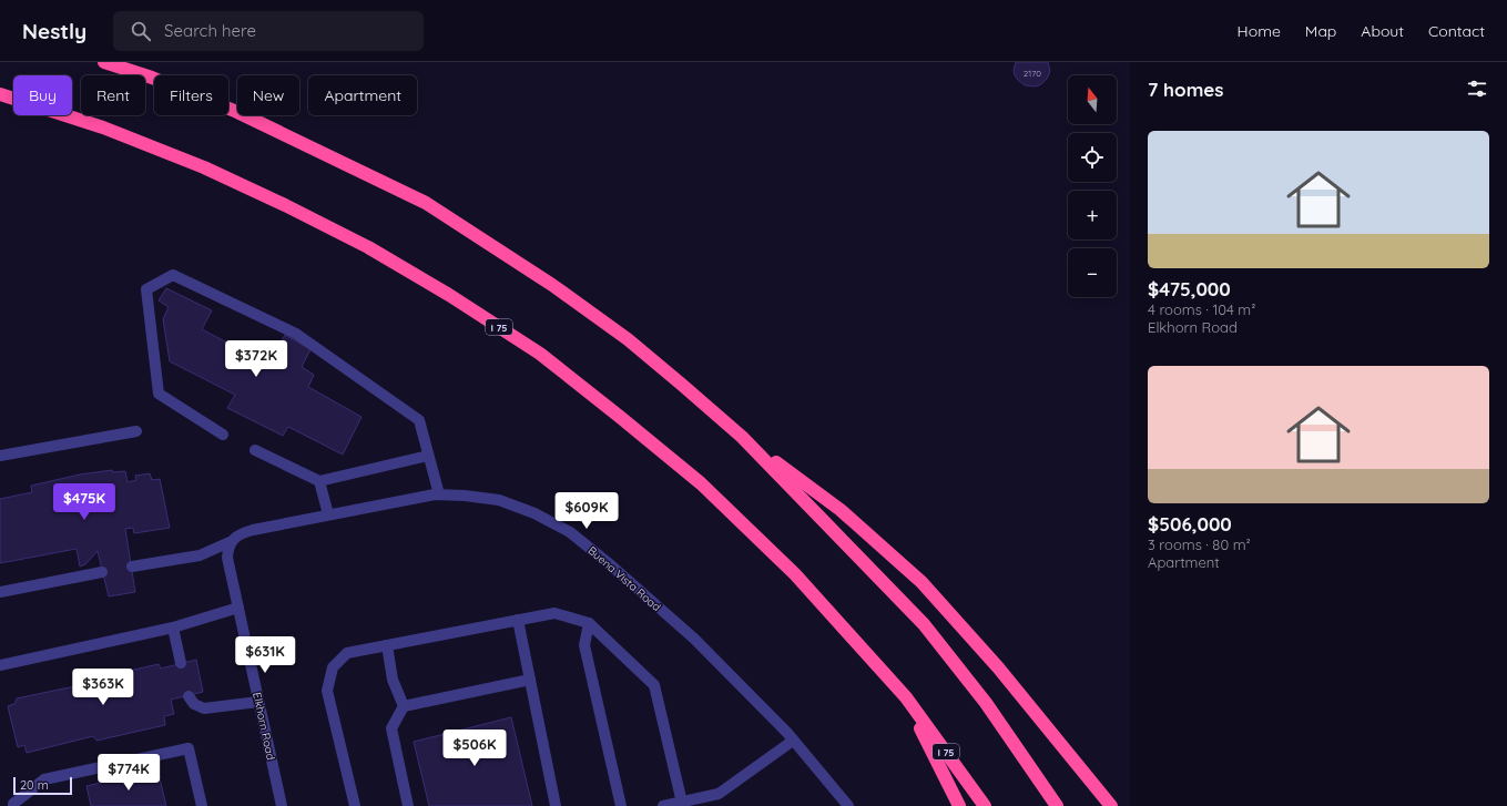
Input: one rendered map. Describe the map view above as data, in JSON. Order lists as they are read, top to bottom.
{
  "streets": {
    "highway": ["I 75"],
    "street": ["Buena Vista Road", "Elkhorn Road"]
  },
  "crossings": [
    ["Buena Vista Road", "Elkhorn Road"]
  ],
  "house_numbers": ["2170"],
  "scale_bar": "20 m",
  "north": "top",
  "page": {
    "header": "Nestly",
    "search": "Search here",
    "nav": [
      "Home",
      "Map",
      "About",
      "Contact"
    ],
    "heading": "7 homes",
    "map_buttons": ["+", "−"],
    "chip": [
      "Buy",
      "Rent",
      "Filters",
      "New",
      "Apartment"
    ],
    "list": [
      {
        "name": "$475,000",
        "note": "4 rooms · 104 m² · Elkhorn Road"
      },
      {
        "name": "$506,000",
        "note": "3 rooms · 80 m² · Apartment"
      }
    ],
    "price": [
      "$372K",
      "$475K",
      "$609K",
      "$631K",
      "$363K",
      "$506K",
      "$774K"
    ],
    "scale": "20 m"
  }
}
